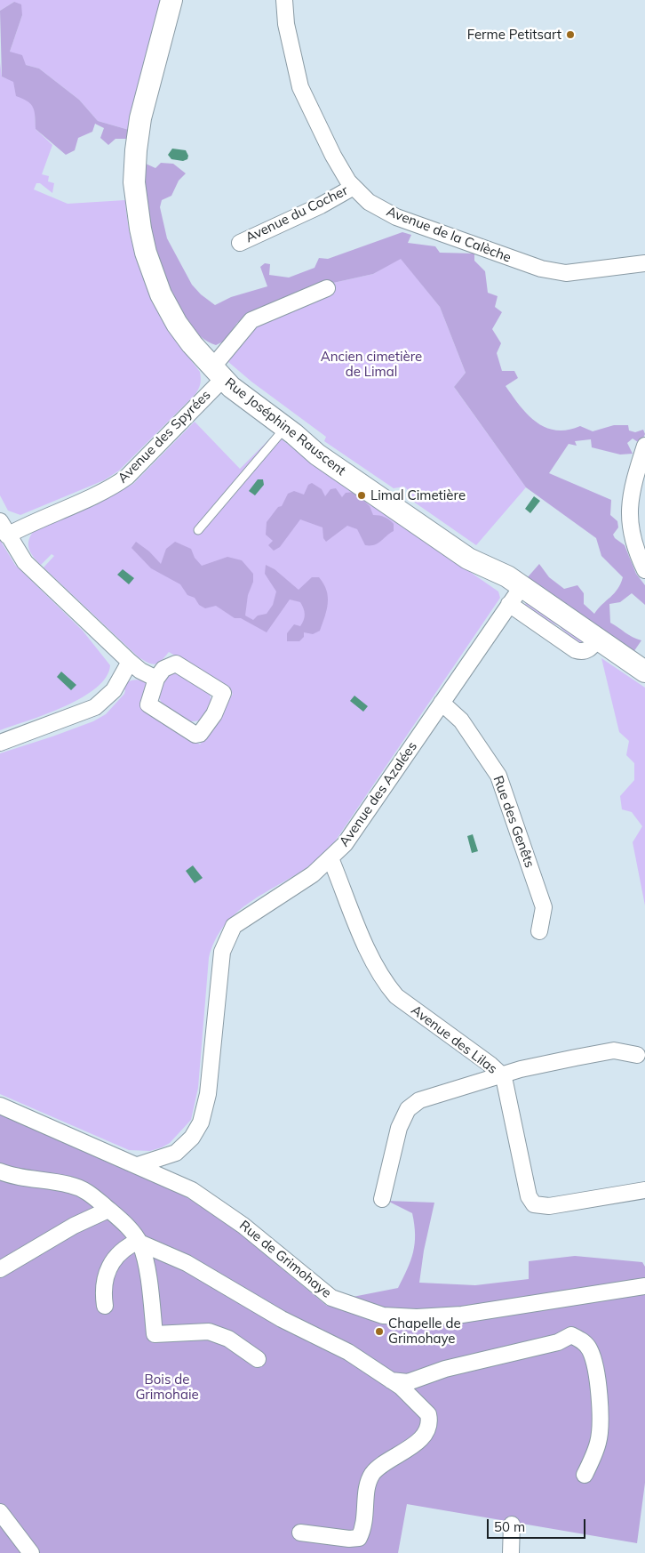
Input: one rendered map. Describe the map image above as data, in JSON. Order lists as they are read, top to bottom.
{
  "streets": {
    "street": [
      "Avenue du Cocher",
      "Avenue de la Calèche",
      "Rue Joséphine Rauscent",
      "Avenue des Spyrées",
      "Avenue des Azalées",
      "Rue des Genêts",
      "Avenue des Lilas",
      "Rue de Grimohaye"
    ]
  },
  "crossings": [
    ["Avenue du Cocher", "Avenue de la Calèche"],
    ["Rue Joséphine Rauscent", "Avenue des Spyrées"],
    ["Rue Joséphine Rauscent", "Avenue des Azalées"],
    ["Avenue des Azalées", "Rue des Genêts"],
    ["Avenue des Azalées", "Avenue des Lilas"],
    ["Avenue des Azalées", "Rue de Grimohaye"]
  ],
  "parks": ["Ancien cimetière de Limal", "Bois de Grimohaie"],
  "places": ["Ferme Petitsart", "Limal Cimetière", "Chapelle de Grimohaye"],
  "scale_bar": "50 m"
}
